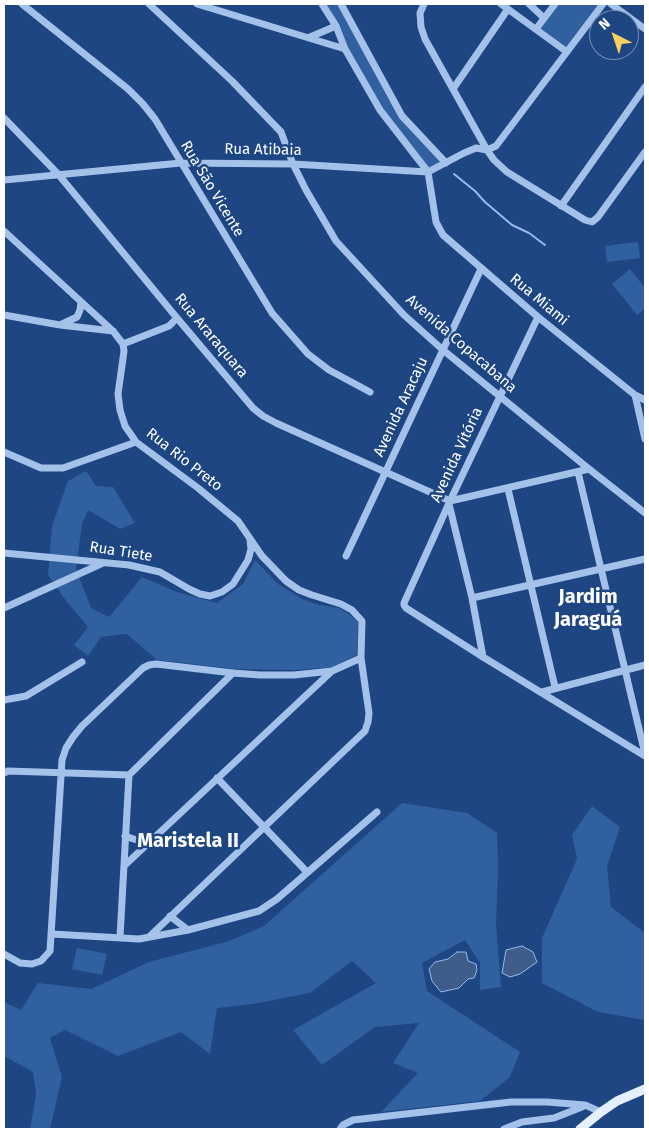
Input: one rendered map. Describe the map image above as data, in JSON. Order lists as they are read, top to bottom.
{
  "streets": {
    "street": [
      "Rua Atibaia",
      "Rua São Vicente",
      "Rua Miami",
      "Rua Araraquara",
      "Avenida Copacabana",
      "Avenida Aracaju",
      "Avenida Vitória",
      "Rua Rio Preto",
      "Rua Tiete"
    ]
  },
  "crossings": [
    ["Rua Atibaia", "Rua São Vicente"],
    ["Rua Atibaia", "Rua Miami"],
    ["Rua Atibaia", "Rua Araraquara"],
    ["Rua Atibaia", "Avenida Copacabana"],
    ["Rua Miami", "Avenida Aracaju"],
    ["Rua Miami", "Avenida Vitória"],
    ["Rua Araraquara", "Avenida Aracaju"],
    ["Rua Araraquara", "Avenida Vitória"],
    ["Avenida Copacabana", "Avenida Aracaju"],
    ["Avenida Copacabana", "Avenida Vitória"],
    ["Rua Rio Preto", "Rua Tiete"]
  ],
  "districts": ["Jardim Jaraguá", "Maristela II"],
  "north": "top left"
}
